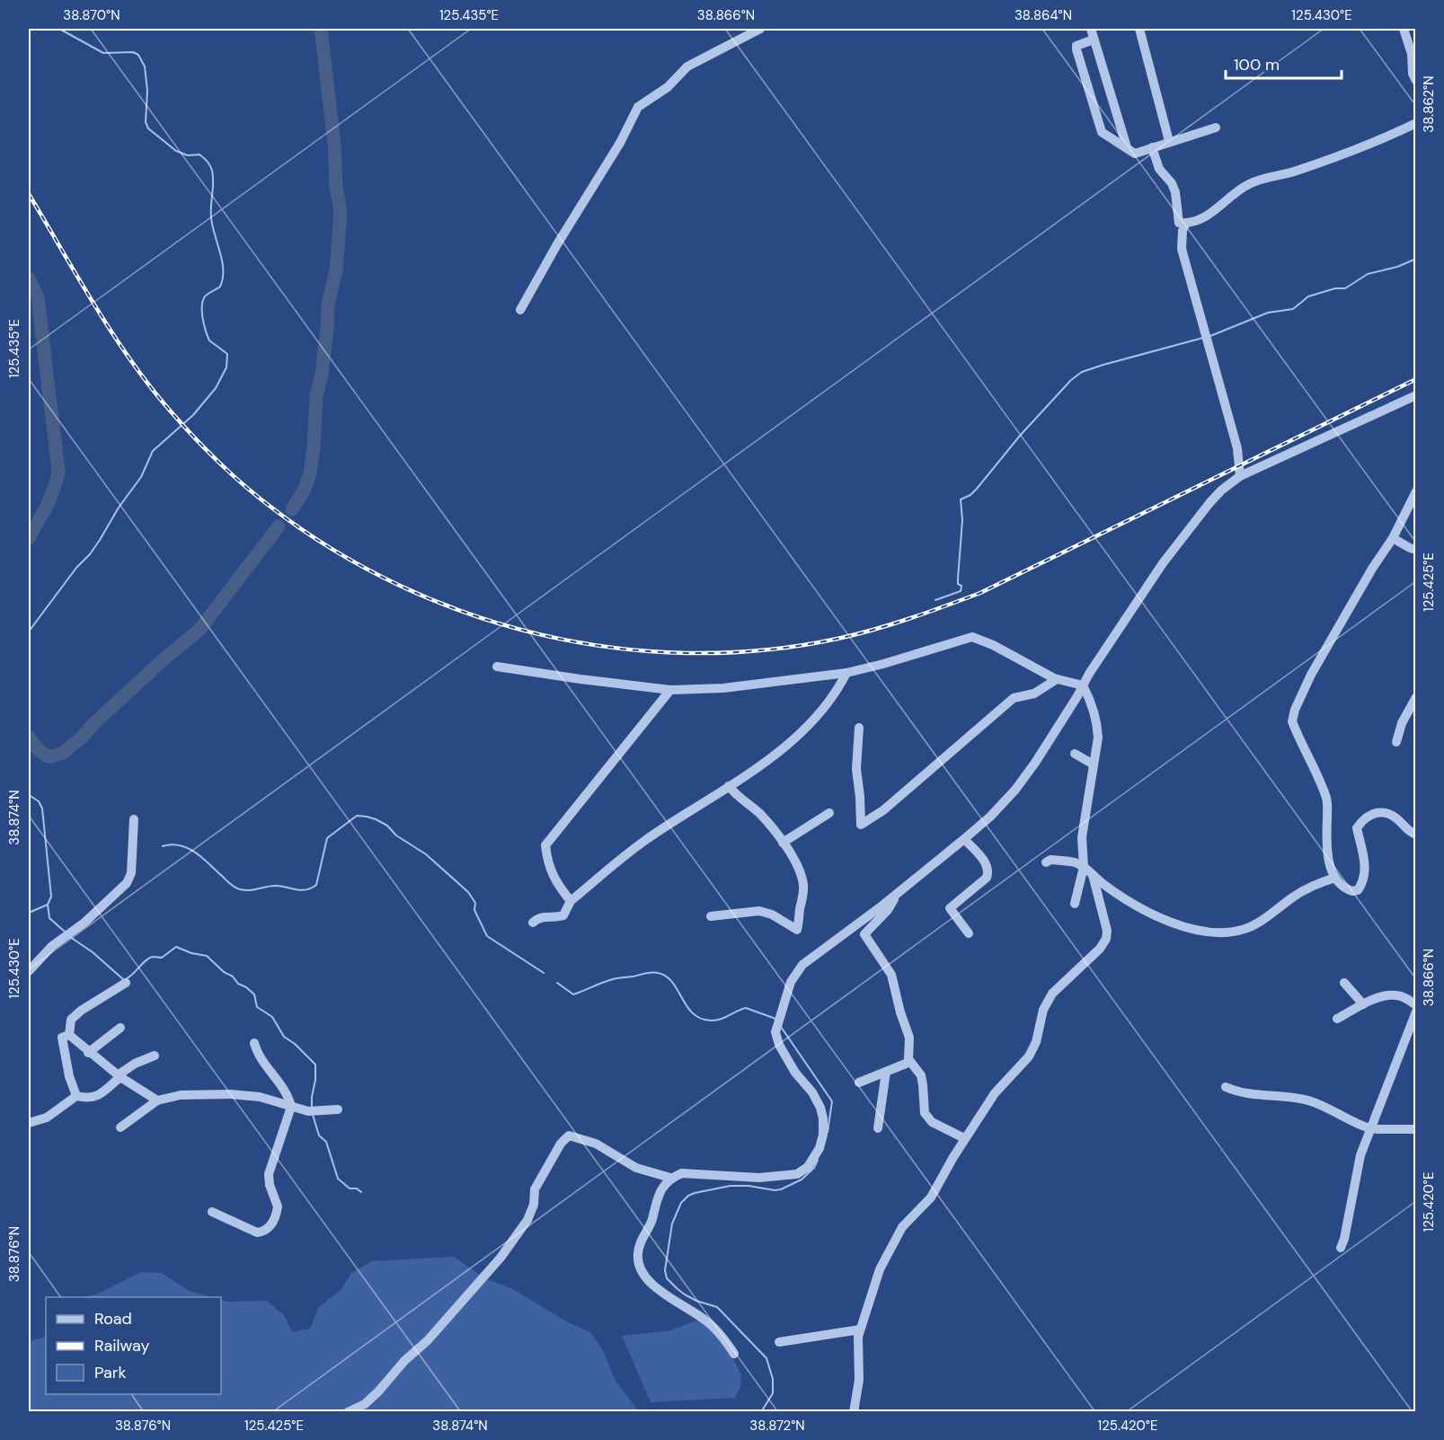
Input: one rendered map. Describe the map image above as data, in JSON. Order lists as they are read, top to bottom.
{
  "legend": ["Road", "Railway", "Park"],
  "scale_bar": "100 m",
  "coordinates": [
    "38.870°N",
    "125.435°E",
    "38.866°N",
    "38.864°N",
    "125.430°E",
    "38.862°N",
    "125.425°E",
    "38.874°N",
    "125.420°E",
    "38.876°N",
    "38.872°N"
  ]
}
